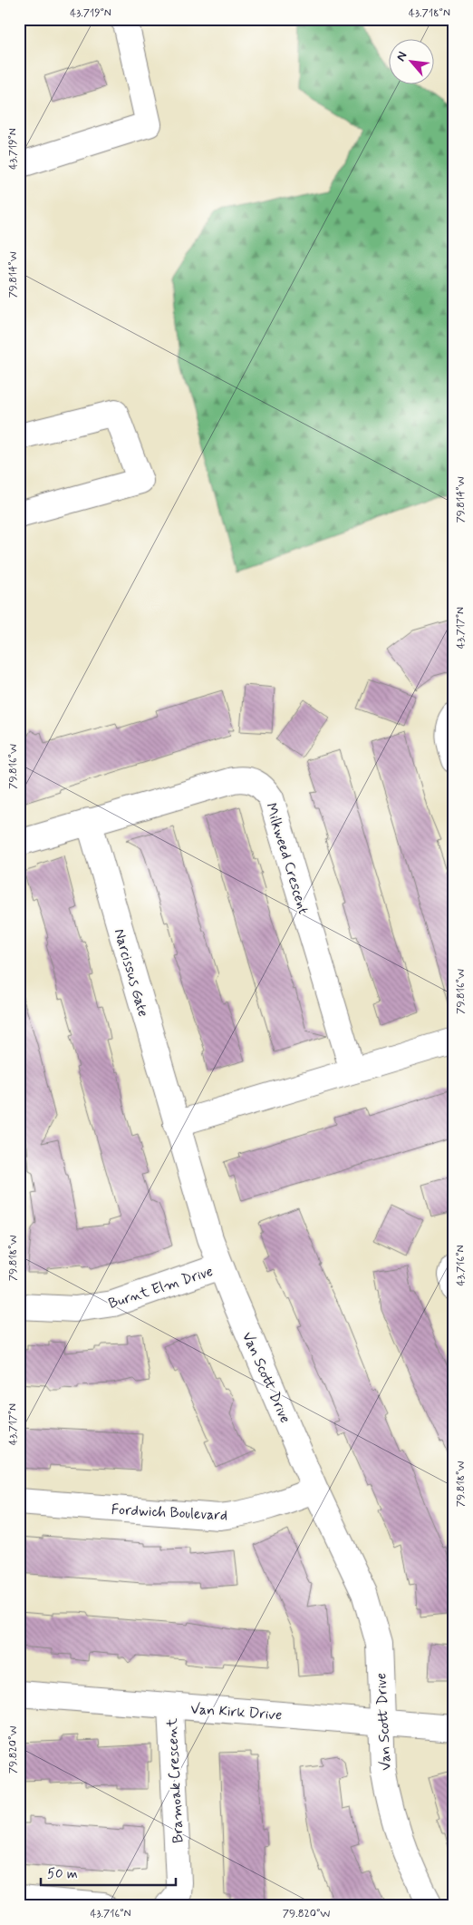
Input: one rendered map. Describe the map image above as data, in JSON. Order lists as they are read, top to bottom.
{
  "streets": {
    "street": [
      "Milkweed Crescent",
      "Narcissus Gate",
      "Burnt Elm Drive",
      "Van Scott Drive",
      "Fordwich Boulevard",
      "Van Kirk Drive",
      "Bramoak Crescent"
    ]
  },
  "crossings": [
    ["Milkweed Crescent", "Narcissus Gate"],
    ["Narcissus Gate", "Van Scott Drive"],
    ["Burnt Elm Drive", "Van Scott Drive"],
    ["Van Scott Drive", "Fordwich Boulevard"],
    ["Van Scott Drive", "Van Kirk Drive"],
    ["Van Kirk Drive", "Bramoak Crescent"]
  ],
  "scale_bar": "50 m",
  "north": "top left",
  "coordinates": [
    "43.719°N",
    "43.718°N",
    "79.814°W",
    "43.717°N",
    "79.816°W",
    "79.818°W",
    "43.716°N",
    "79.820°W"
  ]
}
